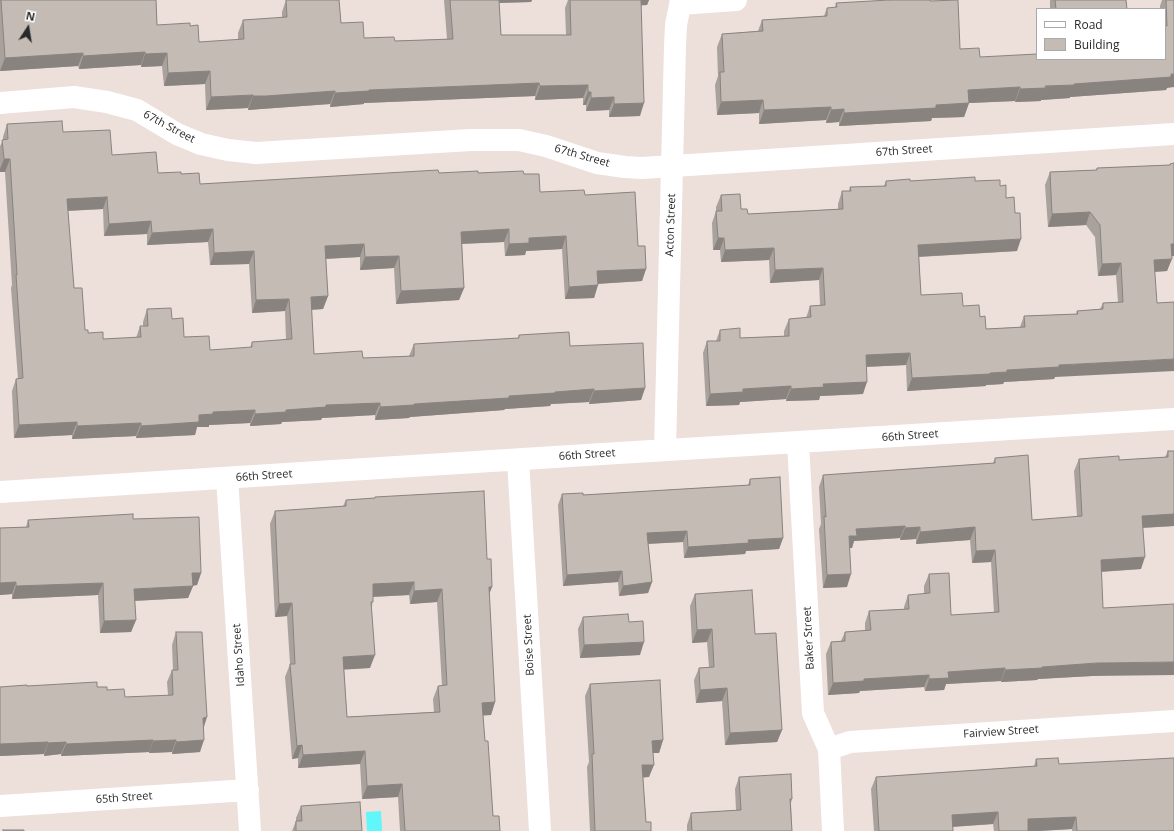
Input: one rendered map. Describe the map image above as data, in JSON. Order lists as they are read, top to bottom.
{
  "streets": {
    "street": [
      "67th Street",
      "Acton Street",
      "66th Street",
      "Baker Street",
      "Boise Street",
      "Idaho Street",
      "Fairview Street",
      "65th Street"
    ]
  },
  "crossings": [
    ["67th Street", "Acton Street"],
    ["Acton Street", "66th Street"],
    ["66th Street", "Baker Street"],
    ["66th Street", "Boise Street"],
    ["66th Street", "Idaho Street"],
    ["Baker Street", "Fairview Street"],
    ["Idaho Street", "65th Street"]
  ],
  "legend": ["Road", "Building"],
  "north": "top"
}
